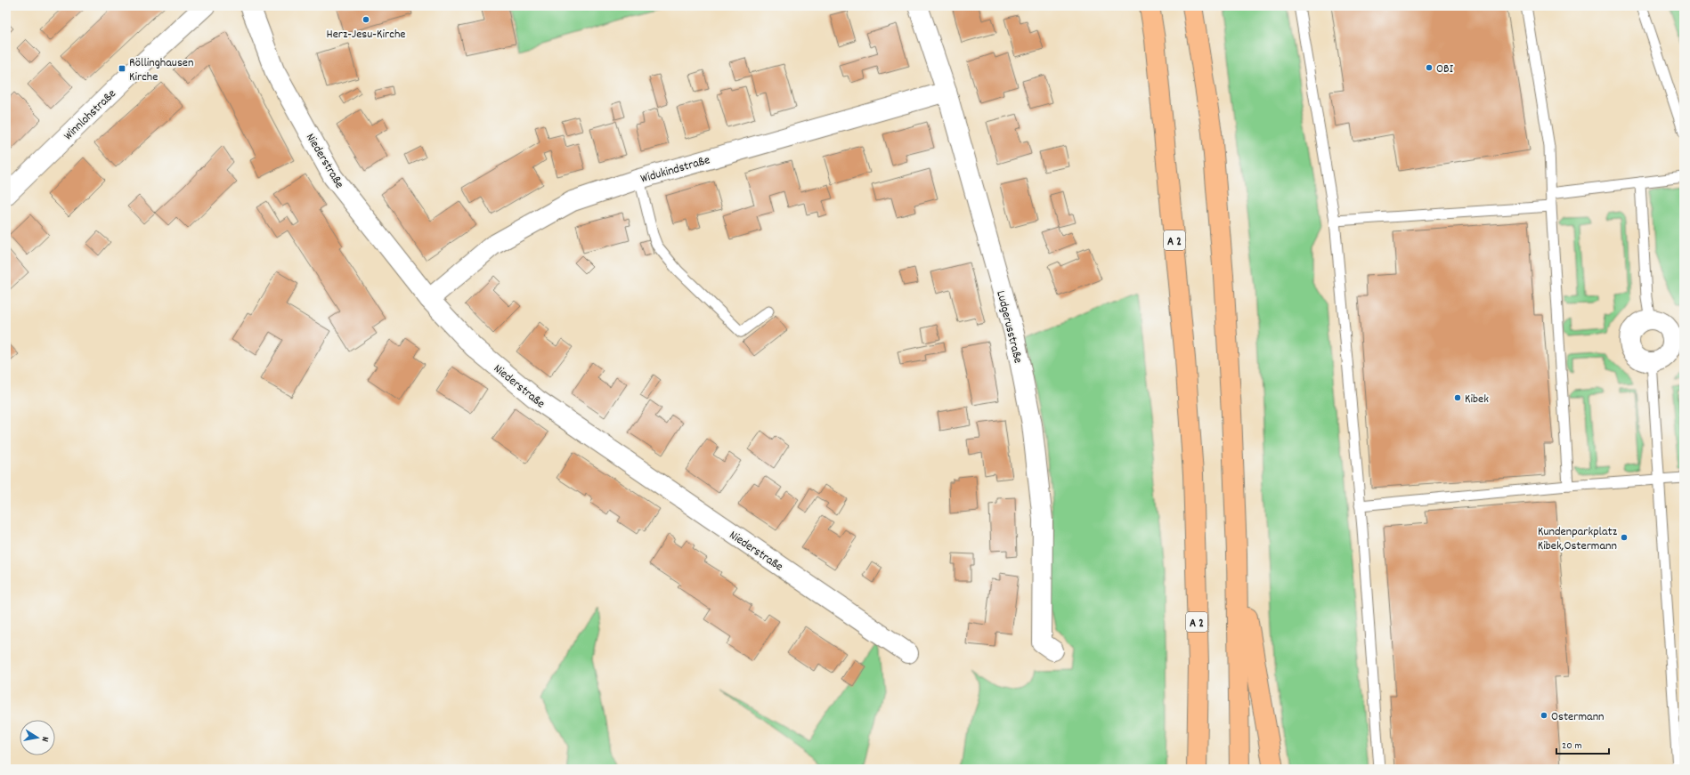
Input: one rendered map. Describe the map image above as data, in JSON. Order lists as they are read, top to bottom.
{
  "streets": {
    "highway": ["A 2"],
    "street": [
      "Winnlohstraße",
      "Niederstraße",
      "Widukindstraße",
      "Ludgerusstraße"
    ]
  },
  "crossings": [
    ["Niederstraße", "Widukindstraße"],
    ["Widukindstraße", "Ludgerusstraße"]
  ],
  "places": {
    "other": [
      "Herz-Jesu-Kirche",
      "OBI",
      "Kibek",
      "Kundenparkplatz Kibek,Ostermann",
      "Ostermann"
    ],
    "transit": ["Röllinghausen Kirche"]
  },
  "scale_bar": "20 m",
  "north": "right"
}
